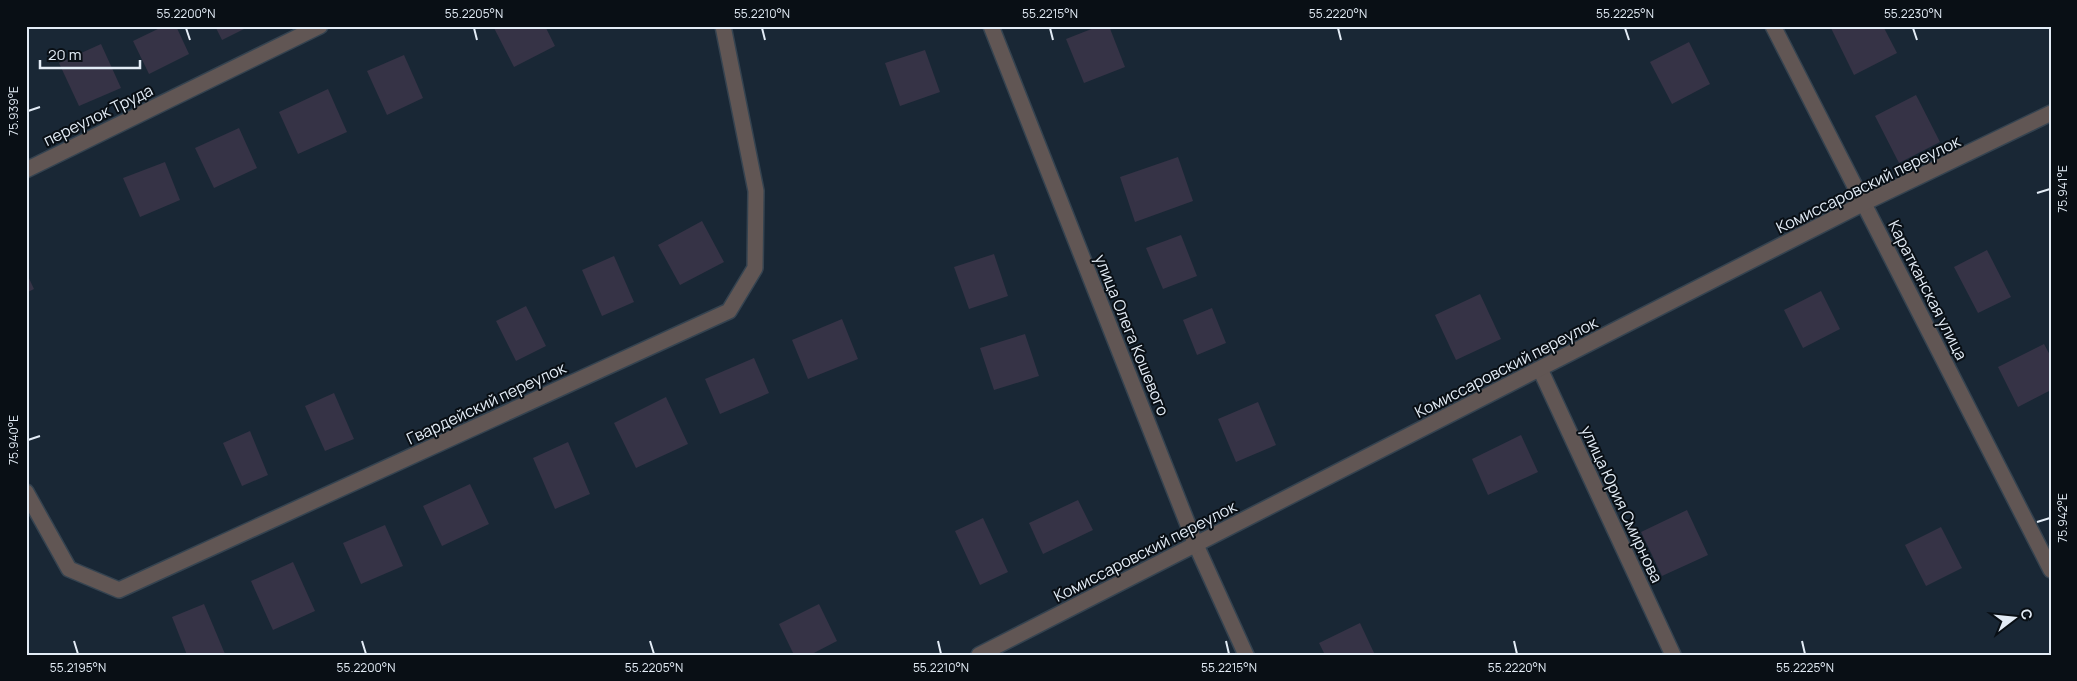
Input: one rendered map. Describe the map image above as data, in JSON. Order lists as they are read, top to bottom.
{
  "streets": {
    "street": [
      "переулок Труда",
      "Комиссаровский переулок",
      "Каратканская улица",
      "улица Олега Кошевого",
      "Гвардейский переулок",
      "улица Юрия Смирнова"
    ]
  },
  "crossings": [
    ["Комиссаровский переулок", "Каратканская улица"],
    ["Комиссаровский переулок", "улица Олега Кошевого"],
    ["Комиссаровский переулок", "улица Юрия Смирнова"]
  ],
  "scale_bar": "20 m",
  "north": "right",
  "coordinates": [
    "55.2200°N",
    "55.2205°N",
    "55.2210°N",
    "55.2215°N",
    "55.2220°N",
    "55.2225°N",
    "55.2230°N",
    "75.939°E",
    "75.941°E",
    "75.940°E",
    "75.942°E",
    "55.2195°N"
  ]
}
